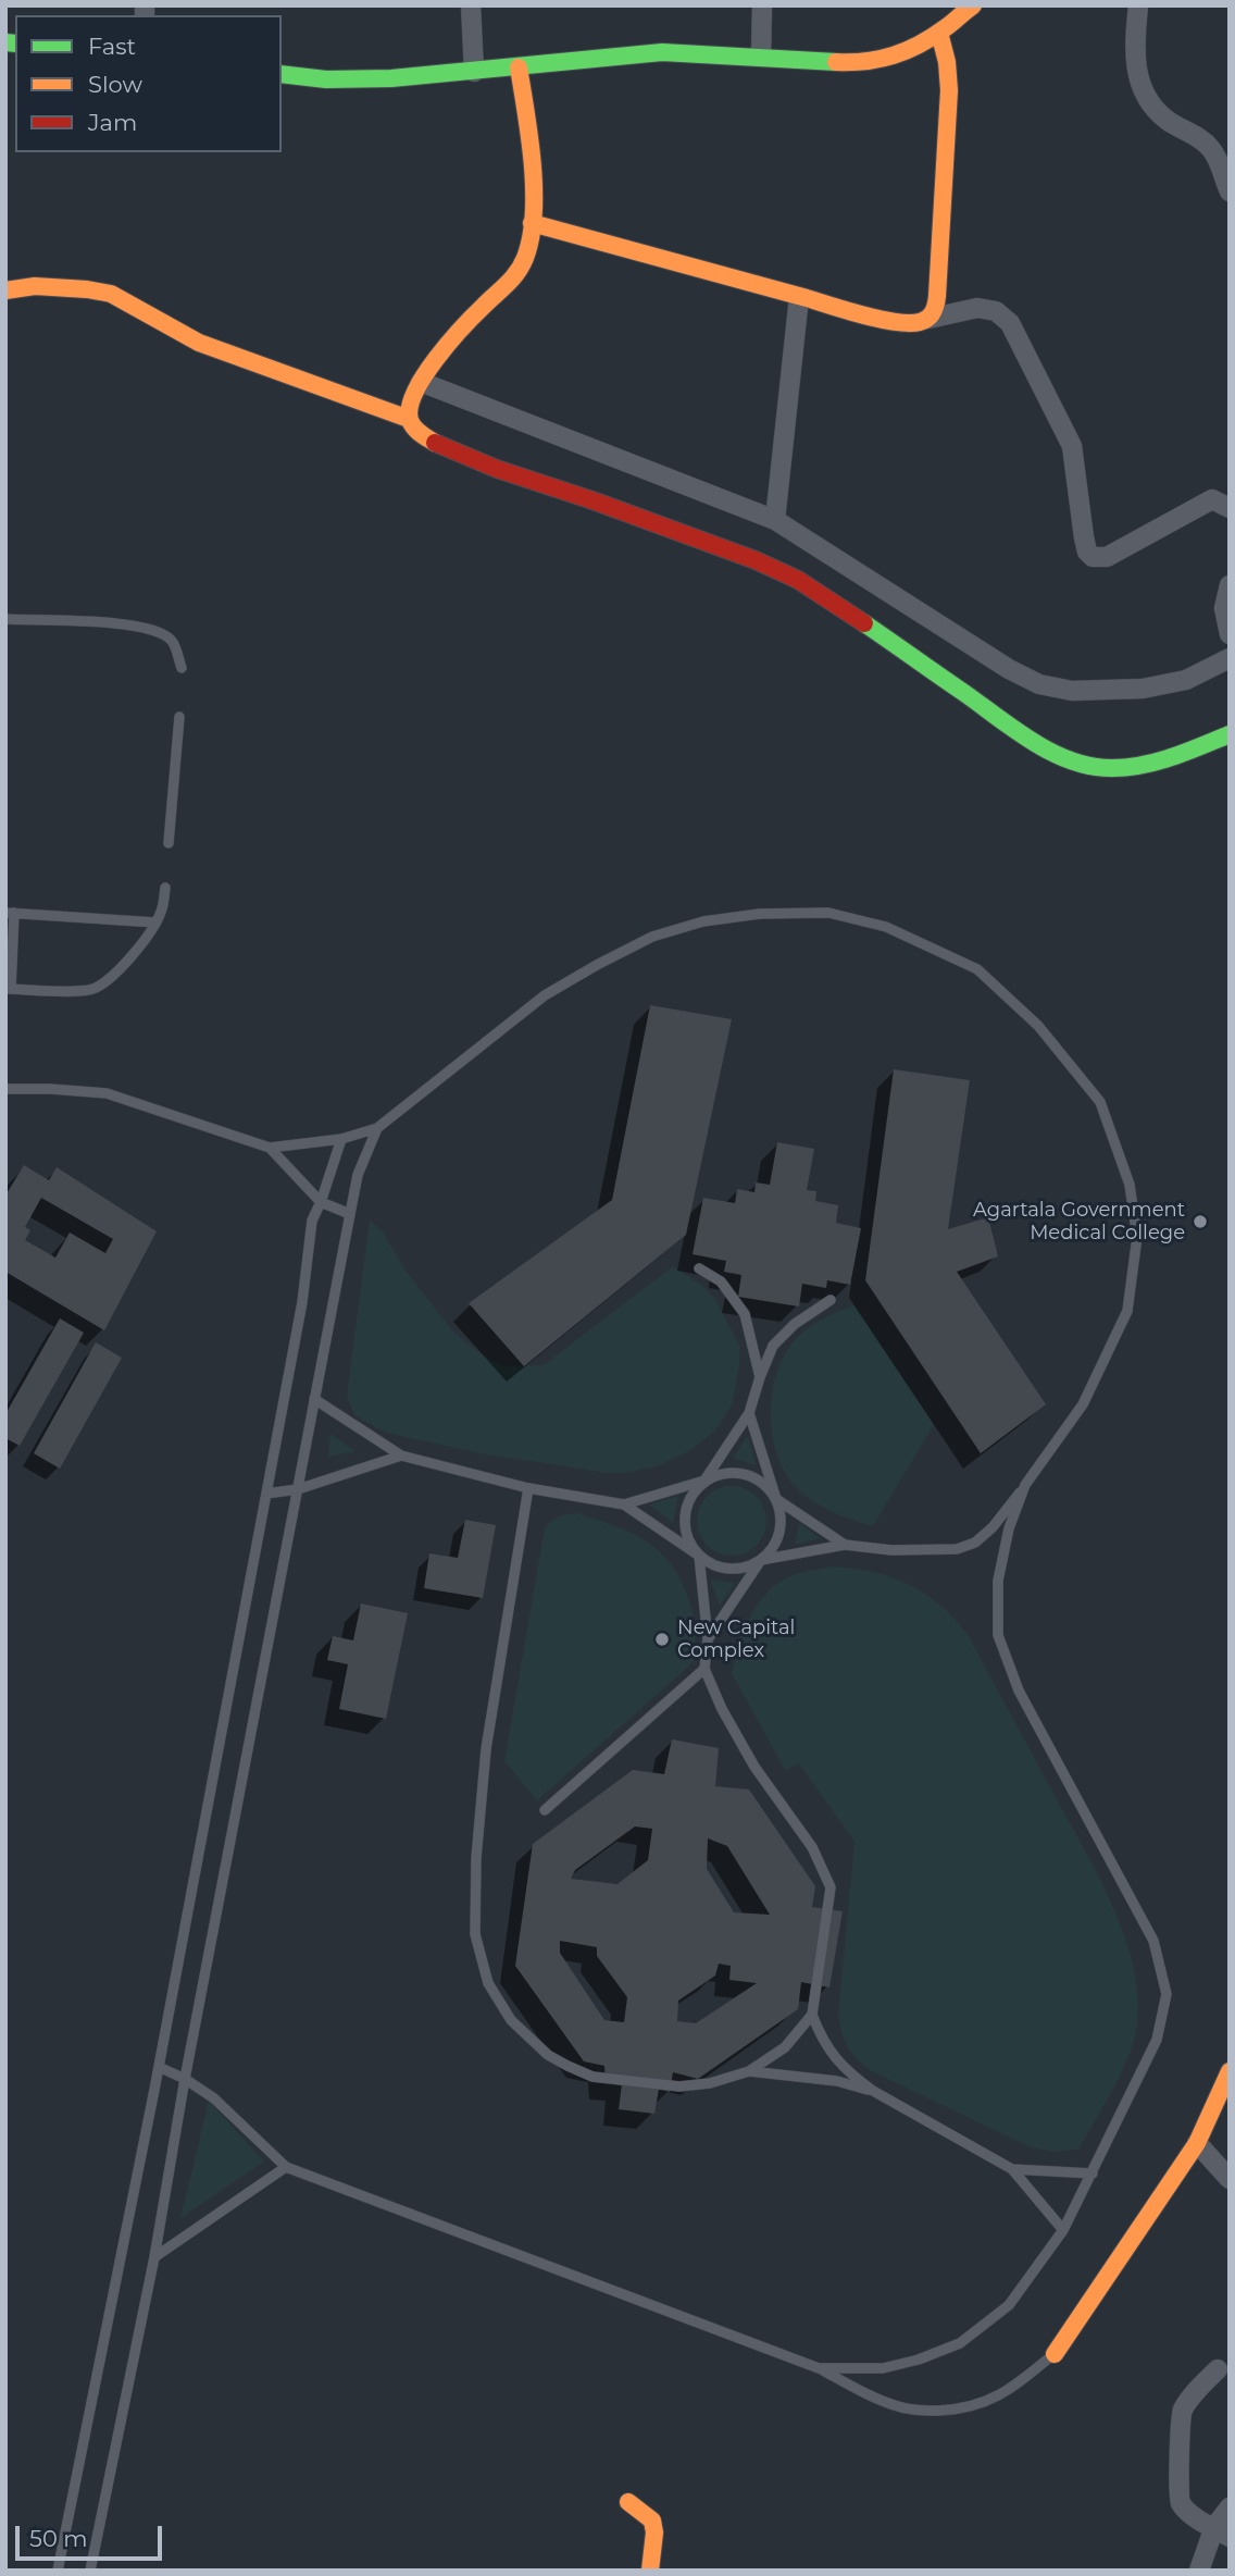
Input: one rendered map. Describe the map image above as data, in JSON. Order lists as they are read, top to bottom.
{
  "places": ["Agartala Government Medical College", "New Capital Complex"],
  "legend": ["Fast", "Slow", "Jam"],
  "scale_bar": "50 m"
}
